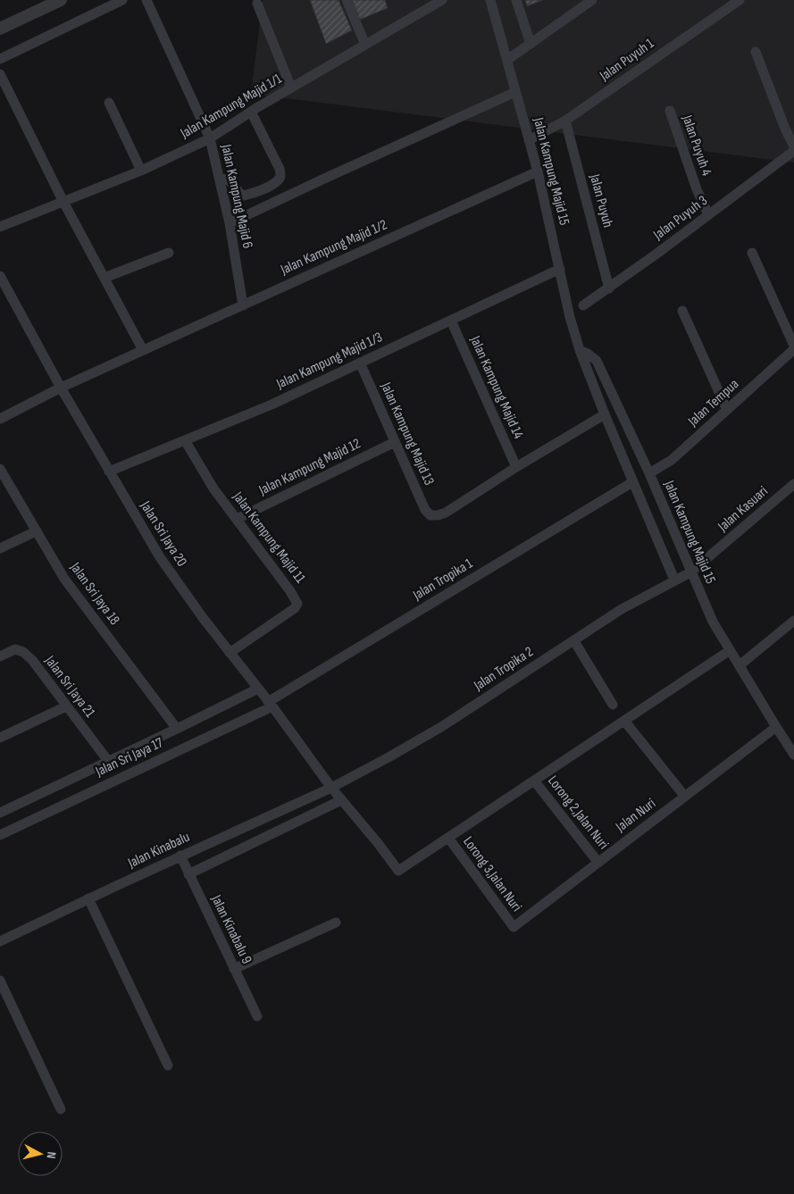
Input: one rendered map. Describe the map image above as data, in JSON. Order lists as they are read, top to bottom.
{
  "streets": {
    "street": [
      "Jalan Puyuh 1",
      "Jalan Kampung Majid 1/1",
      "Jalan Puyuh 4",
      "Jalan Kampung Majid 15",
      "Jalan Kampung Majid 6",
      "Jalan Puyuh",
      "Jalan Puyuh 3",
      "Jalan Kampung Majid 1/2",
      "Jalan Kampung Majid 1/3",
      "Jalan Kampung Majid 14",
      "Jalan Tempua",
      "Jalan Kampung Majid 13",
      "Jalan Kampung Majid 12",
      "Jalan Kasuari",
      "Jalan Sri Jaya 20",
      "Jalan Kampung Majid 11",
      "Jalan Tropika 1",
      "Jalan Sri Jaya 18",
      "Jalan Tropika 2",
      "Jalan Sri Jaya 21",
      "Jalan Sri Jaya 17",
      "Lorong 2,Jalan Nuri",
      "Jalan Nuri",
      "Jalan Kinabalu",
      "Lorong 3,Jalan Nuri",
      "Jalan Kinabalu 9"
    ]
  },
  "crossings": [
    ["Jalan Puyuh 1", "Jalan Kampung Majid 15"],
    ["Jalan Puyuh 1", "Jalan Puyuh"],
    ["Jalan Kampung Majid 1/1", "Jalan Kampung Majid 6"],
    ["Jalan Puyuh 4", "Jalan Puyuh 3"],
    ["Jalan Kampung Majid 15", "Jalan Kampung Majid 1/2"],
    ["Jalan Kampung Majid 15", "Jalan Kampung Majid 1/3"],
    ["Jalan Kampung Majid 15", "Jalan Tempua"],
    ["Jalan Kampung Majid 15", "Jalan Kasuari"],
    ["Jalan Kampung Majid 15", "Jalan Tropika 1"],
    ["Jalan Kampung Majid 15", "Jalan Tropika 2"],
    ["Jalan Kampung Majid 15", "Jalan Nuri"],
    ["Jalan Kampung Majid 6", "Jalan Kampung Majid 1/2"],
    ["Jalan Puyuh", "Jalan Puyuh 3"],
    ["Jalan Kampung Majid 1/2", "Jalan Sri Jaya 20"],
    ["Jalan Kampung Majid 1/3", "Jalan Kampung Majid 14"],
    ["Jalan Kampung Majid 1/3", "Jalan Kampung Majid 13"],
    ["Jalan Kampung Majid 1/3", "Jalan Sri Jaya 20"],
    ["Jalan Kampung Majid 1/3", "Jalan Kampung Majid 11"],
    ["Jalan Kampung Majid 14", "Jalan Kampung Majid 13"],
    ["Jalan Kampung Majid 13", "Jalan Kampung Majid 12"],
    ["Jalan Kampung Majid 12", "Jalan Kampung Majid 11"],
    ["Jalan Kasuari", "Jalan Tropika 2"],
    ["Jalan Sri Jaya 20", "Jalan Kampung Majid 11"],
    ["Jalan Sri Jaya 20", "Jalan Tropika 1"],
    ["Jalan Sri Jaya 20", "Jalan Tropika 2"],
    ["Jalan Sri Jaya 20", "Jalan Sri Jaya 17"],
    ["Jalan Sri Jaya 20", "Jalan Kinabalu"],
    ["Jalan Sri Jaya 20", "Lorong 3,Jalan Nuri"],
    ["Jalan Tropika 1", "Jalan Sri Jaya 17"],
    ["Jalan Sri Jaya 18", "Jalan Sri Jaya 17"],
    ["Jalan Tropika 2", "Jalan Kinabalu"],
    ["Jalan Sri Jaya 21", "Jalan Sri Jaya 17"],
    ["Lorong 2,Jalan Nuri", "Jalan Nuri"],
    ["Jalan Nuri", "Lorong 3,Jalan Nuri"],
    ["Jalan Kinabalu", "Jalan Kinabalu 9"]
  ],
  "north": "right"
}
